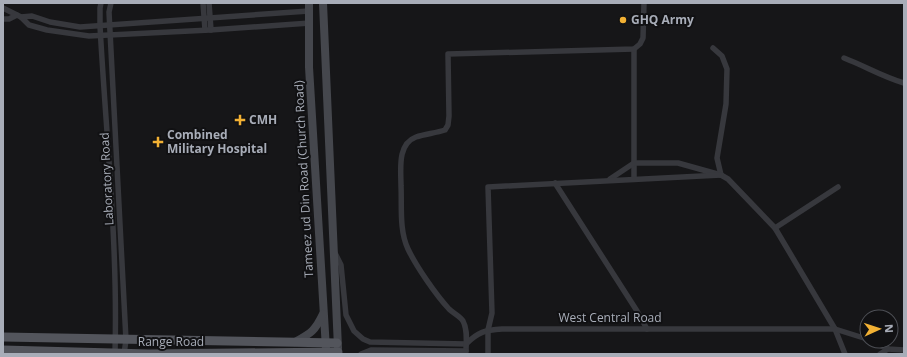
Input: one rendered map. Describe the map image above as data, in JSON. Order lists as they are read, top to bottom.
{
  "streets": {
    "main road": ["Tameez ud Din Road (Church Road)", "Range Road"],
    "street": ["Laboratory Road", "West Central Road"]
  },
  "crossings": [
    ["Laboratory Road", "Range Road"],
    ["Tameez ud Din Road (Church Road)", "Range Road"]
  ],
  "places": {
    "other": ["GHQ Army"],
    "health": ["CMH", "Combined Military Hospital"]
  },
  "north": "right"
}
